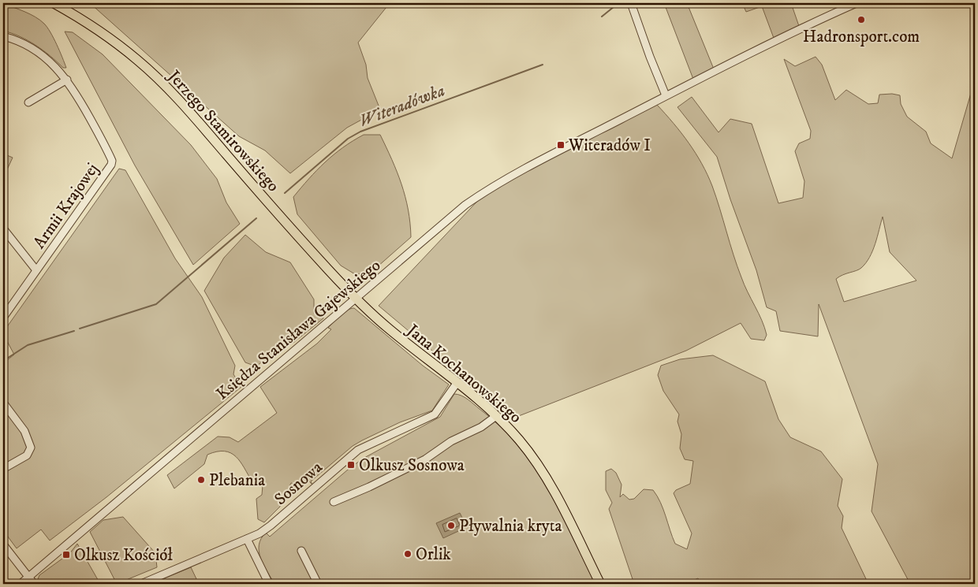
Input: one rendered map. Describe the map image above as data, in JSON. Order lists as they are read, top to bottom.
{
  "streets": {
    "main road": ["Jerzego Stamirowskiego", "Jana Kochanowskiego"],
    "street": ["Armii Krajowej", "Księdza Stanisława Gajewskiego", "Sosnowa"]
  },
  "crossings": [
    ["Jerzego Stamirowskiego", "Księdza Stanisława Gajewskiego"],
    ["Jerzego Stamirowskiego", "Jana Kochanowskiego"],
    ["Księdza Stanisława Gajewskiego", "Jana Kochanowskiego"],
    ["Jana Kochanowskiego", "Sosnowa"]
  ],
  "water": ["Witeradówka"],
  "places": {
    "other": [
      "Hadronsport.com",
      "Plebania",
      "Pływalnia kryta",
      "Orlik"
    ],
    "transit": ["Witeradów I", "Olkusz Sosnowa", "Olkusz Kościół"]
  }
}
